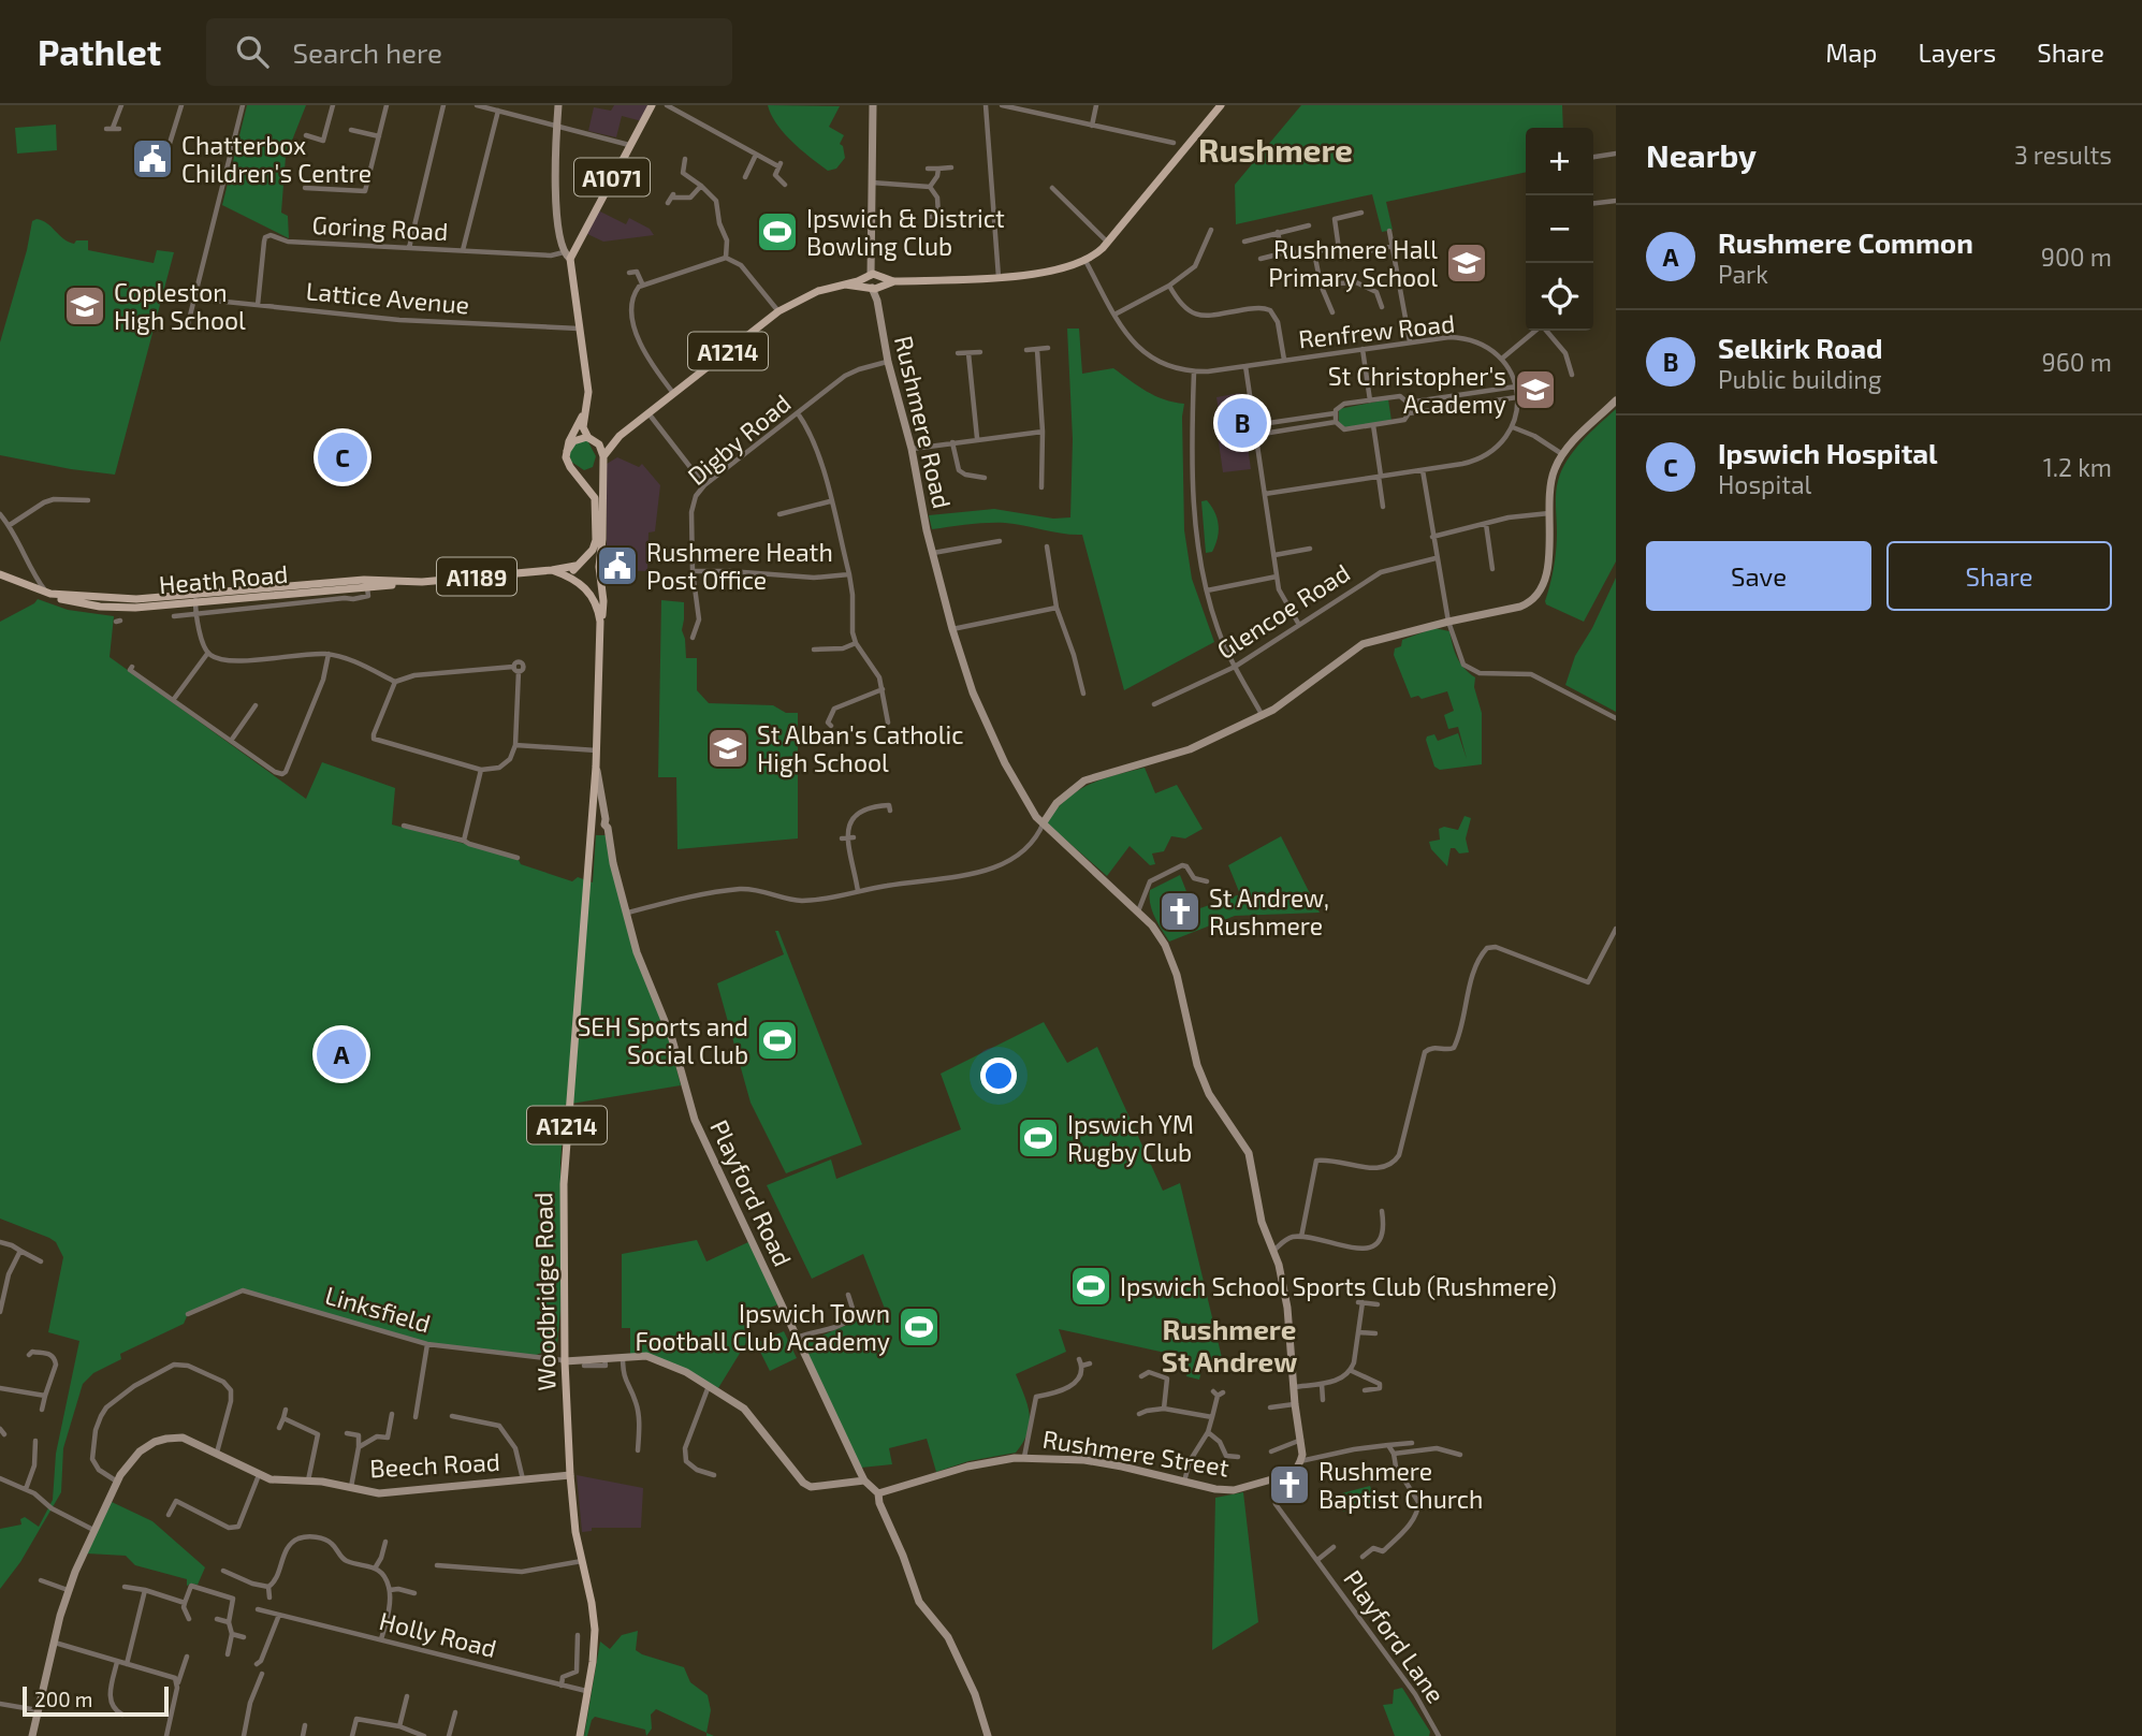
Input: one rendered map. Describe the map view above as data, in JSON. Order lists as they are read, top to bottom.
{
  "streets": {
    "main road": [
      "A1071",
      "A1214",
      "A1189",
      "Heath Road",
      "Woodbridge Road"
    ],
    "street": [
      "Goring Road",
      "Lattice Avenue",
      "Renfrew Road",
      "Rushmere Road",
      "Digby Road",
      "Glencoe Road",
      "Playford Road",
      "Linksfield",
      "Rushmere Street",
      "Beech Road",
      "Holly Road",
      "Playford Lane"
    ]
  },
  "crossings": [
    ["A1071", "Goring Road"],
    ["Goring Road", "Lattice Avenue"],
    ["Renfrew Road", "A1214"],
    ["A1214", "Rushmere Road"],
    ["A1214", "Playford Road"],
    ["A1214", "Woodbridge Road"],
    ["A1214", "Holly Road"],
    ["Rushmere Road", "Digby Road"],
    ["Playford Road", "Rushmere Street"],
    ["Woodbridge Road", "Linksfield"],
    ["Woodbridge Road", "Beech Road"],
    ["Woodbridge Road", "Holly Road"],
    ["Rushmere Street", "Playford Lane"]
  ],
  "districts": ["Rushmere", "Rushmere St Andrew"],
  "places": {
    "public building": ["Chatterbox Children's Centre", "Rushmere Heath Post Office"],
    "sports": [
      "Ipswich & District Bowling Club",
      "SEH Sports and Social Club",
      "Ipswich YM Rugby Club",
      "Ipswich School Sports Club (Rushmere)",
      "Ipswich Town Football Club Academy"
    ],
    "school or university": [
      "Rushmere Hall Primary School",
      "Copleston High School",
      "St Christopher's Academy",
      "St Alban's Catholic High School"
    ],
    "church": ["St Andrew, Rushmere", "Rushmere Baptist Church"]
  },
  "scale_bar": "200 m",
  "page": {
    "header": "Pathlet",
    "search": "Search here",
    "nav": ["Map", "Layers", "Share"],
    "heading": ["Nearby", "3 results"],
    "map_buttons": ["+", "−"],
    "list": [
      {
        "mark": "A",
        "name": "Rushmere Common",
        "note": "Park",
        "value": "900 m"
      },
      {
        "mark": "B",
        "name": "Selkirk Road",
        "note": "Public building",
        "value": "960 m"
      },
      {
        "mark": "C",
        "name": "Ipswich Hospital",
        "note": "Hospital",
        "value": "1.2 km"
      }
    ],
    "pins": ["B", "C", "A"],
    "buttons": ["Save", "Share"],
    "scale": "200 m"
  }
}
